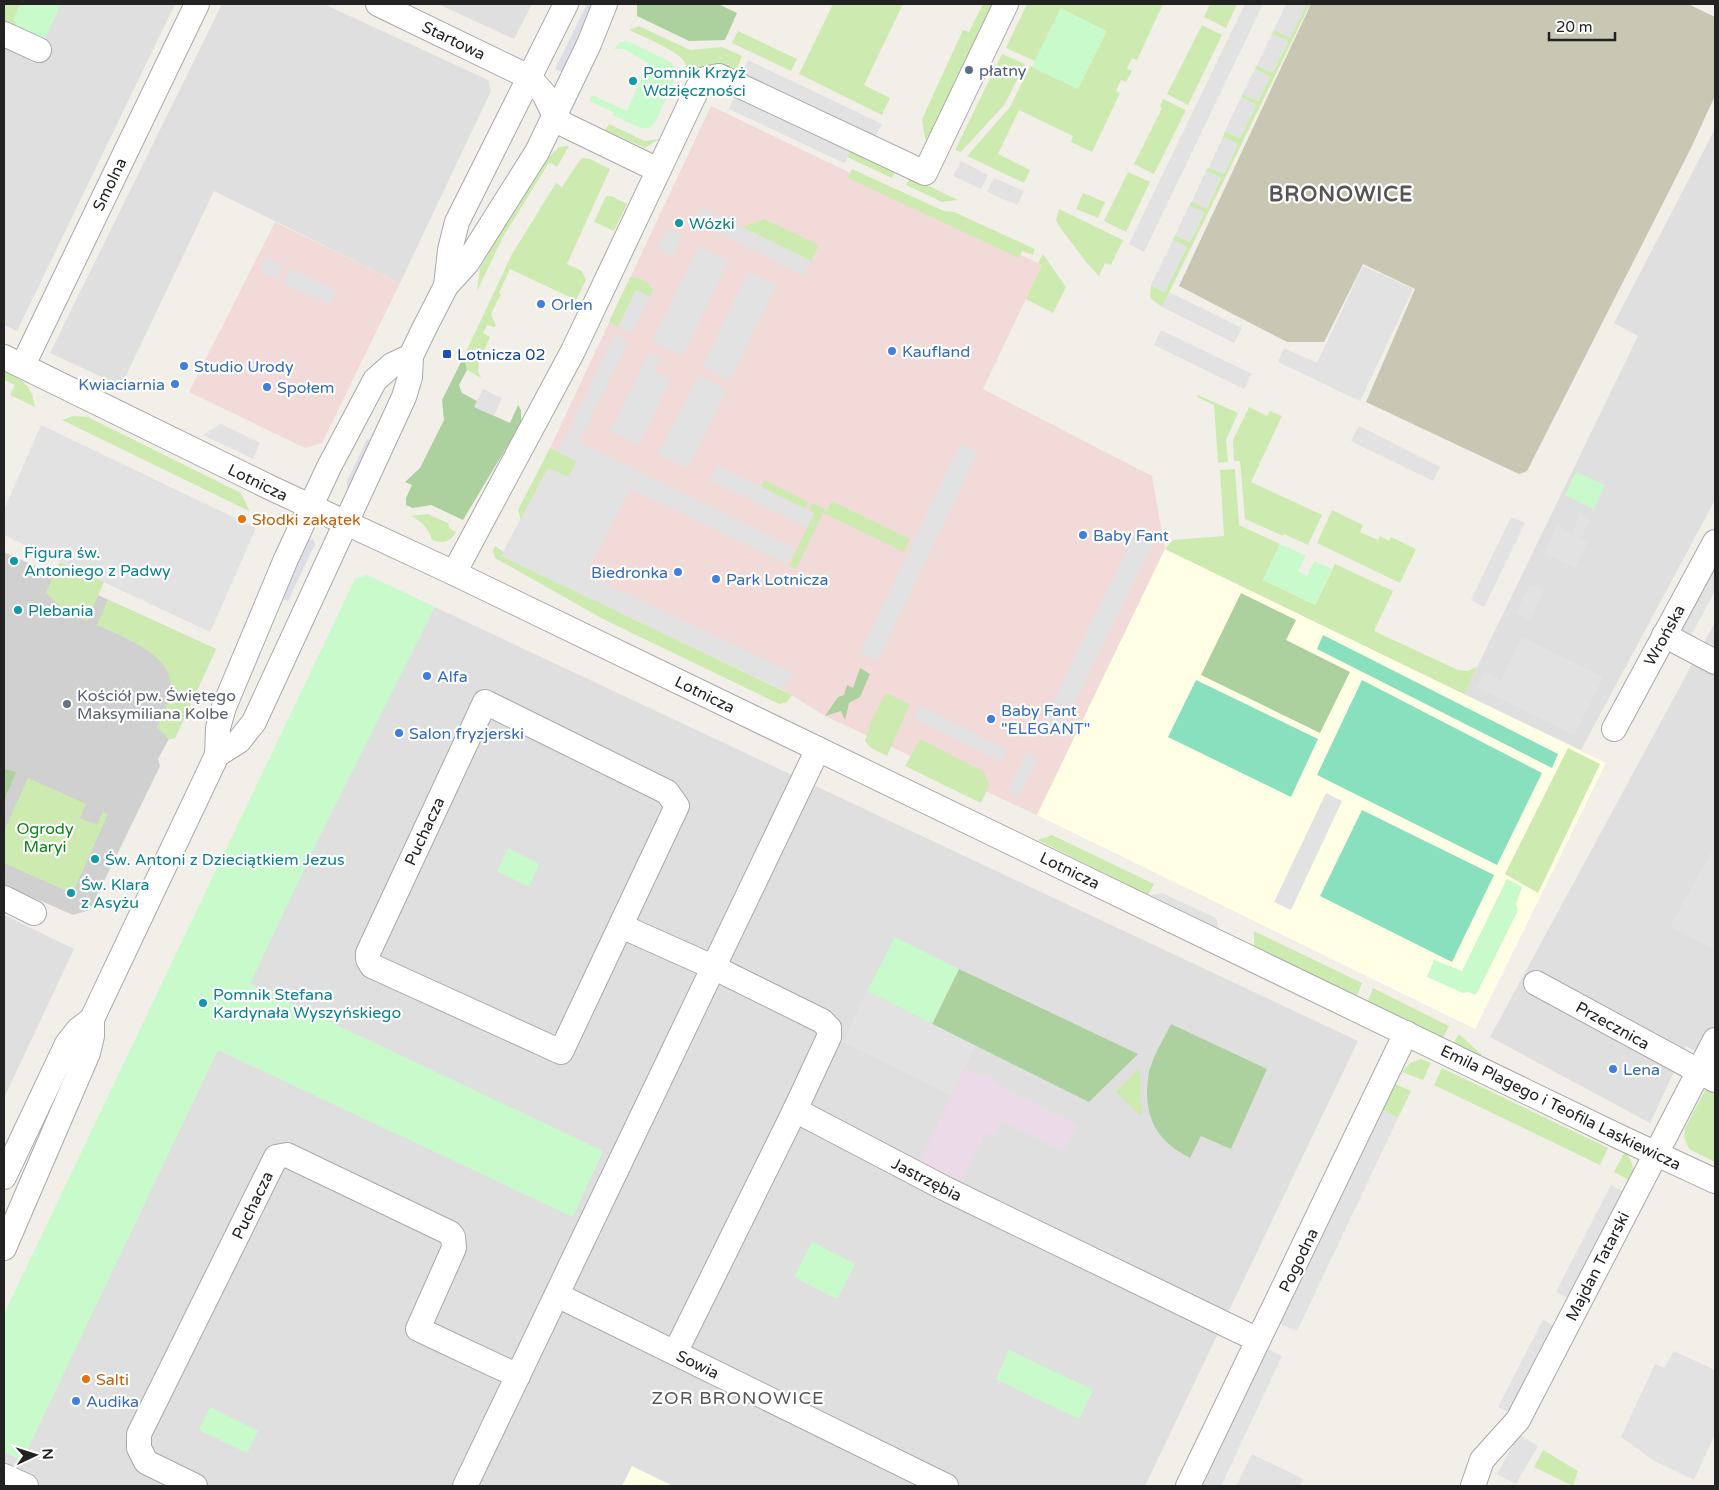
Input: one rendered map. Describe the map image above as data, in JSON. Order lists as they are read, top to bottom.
{
  "streets": {
    "street": [
      "Startowa",
      "Smolna",
      "Lotnicza",
      "Wrońska",
      "Puchacza",
      "Przecznica",
      "Emila Plagego i Teofila Laskiewicza",
      "Jastrzębia",
      "Pogodna",
      "Majdan Tatarski",
      "Sowia"
    ]
  },
  "crossings": [
    ["Smolna", "Lotnicza"],
    ["Lotnicza", "Emila Plagego i Teofila Laskiewicza"],
    ["Lotnicza", "Pogodna"],
    ["Przecznica", "Majdan Tatarski"],
    ["Emila Plagego i Teofila Laskiewicza", "Pogodna"],
    ["Emila Plagego i Teofila Laskiewicza", "Majdan Tatarski"],
    ["Jastrzębia", "Pogodna"]
  ],
  "districts": ["BRONOWICE", "ZOR BRONOWICE"],
  "parks": ["Ogrody Maryi"],
  "places": {
    "other": [
      "płatny",
      "Pomnik Krzyż Wdzięczności",
      "Wózki",
      "Orlen",
      "Kaufland",
      "Studio Urody",
      "Kwiaciarnia",
      "Społem",
      "Słodki zakątek",
      "Baby Fant",
      "Figura św. Antoniego z Padwy",
      "Biedronka",
      "Park Lotnicza",
      "Plebania",
      "Alfa",
      "Kościół pw. Świętego Maksymiliana Kolbe",
      "Baby Fant \"ELEGANT\"",
      "Salon fryzjerski",
      "Św. Antoni z Dzieciątkiem Jezus",
      "Św. Klara z Asyżu",
      "Pomnik Stefana Kardynała Wyszyńskiego",
      "Lena",
      "Salti",
      "Audika"
    ],
    "transit": ["Lotnicza 02"]
  },
  "scale_bar": "20 m",
  "north": "right"
}
